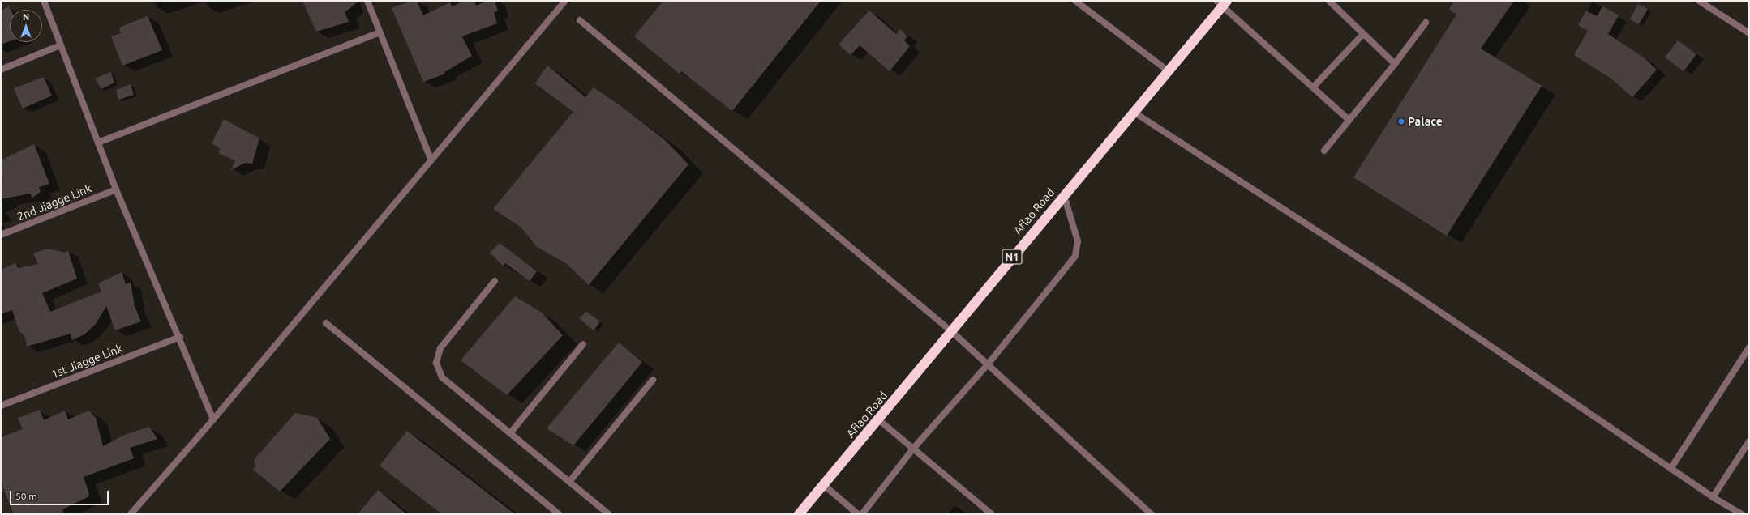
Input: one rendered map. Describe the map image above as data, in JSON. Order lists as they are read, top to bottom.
{
  "streets": {
    "highway": ["Aflao Road", "N1"],
    "street": ["2nd Jiagge Link", "1st Jiagge Link"]
  },
  "places": ["Palace"],
  "scale_bar": "50 m",
  "north": "top"
}
